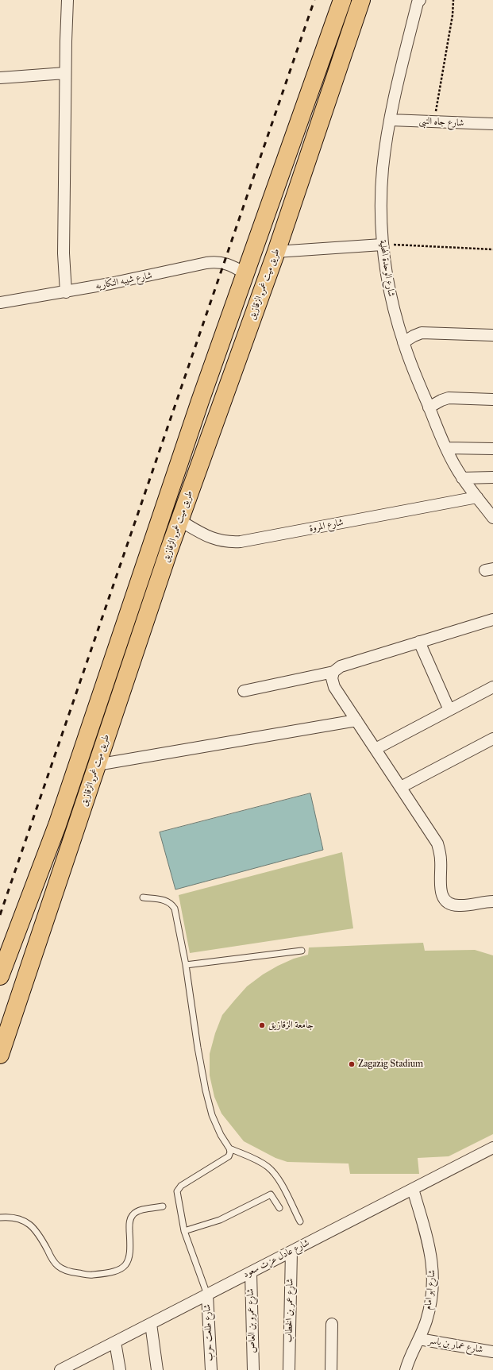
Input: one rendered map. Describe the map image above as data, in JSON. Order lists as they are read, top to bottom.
{
  "streets": {
    "highway": ["طريق ميت غمر, الزقازيق"],
    "street": [
      "شارع جاه النبى",
      "شارع الوحدة المحلية",
      "شارع شيبه النكاريه",
      "شارع المروة",
      "شارع عادل عزت سعود",
      "شارع ابو امام",
      "شارع عمر بن الخطاب",
      "شارع عمرو بن العاص",
      "شارع طلعت حرب",
      "شارع عمار بن ياسر"
    ]
  },
  "crossings": [
    ["شارع جاه النبى", "شارع الوحدة المحلية"],
    ["شارع الوحدة المحلية", "شارع المروة"],
    ["شارع شيبه النكاريه", "طريق ميت غمر, الزقازيق"],
    ["طريق ميت غمر, الزقازيق", "شارع المروة"],
    ["شارع عادل عزت سعود", "شارع ابو امام"],
    ["شارع عادل عزت سعود", "شارع عمر بن الخطاب"],
    ["شارع عادل عزت سعود", "شارع عمرو بن العاص"],
    ["شارع عادل عزت سعود", "شارع طلعت حرب"],
    ["شارع ابو امام", "شارع عمار بن ياسر"]
  ],
  "places": ["جامعة الزقازيق", "Zagazig Stadium"]
}
